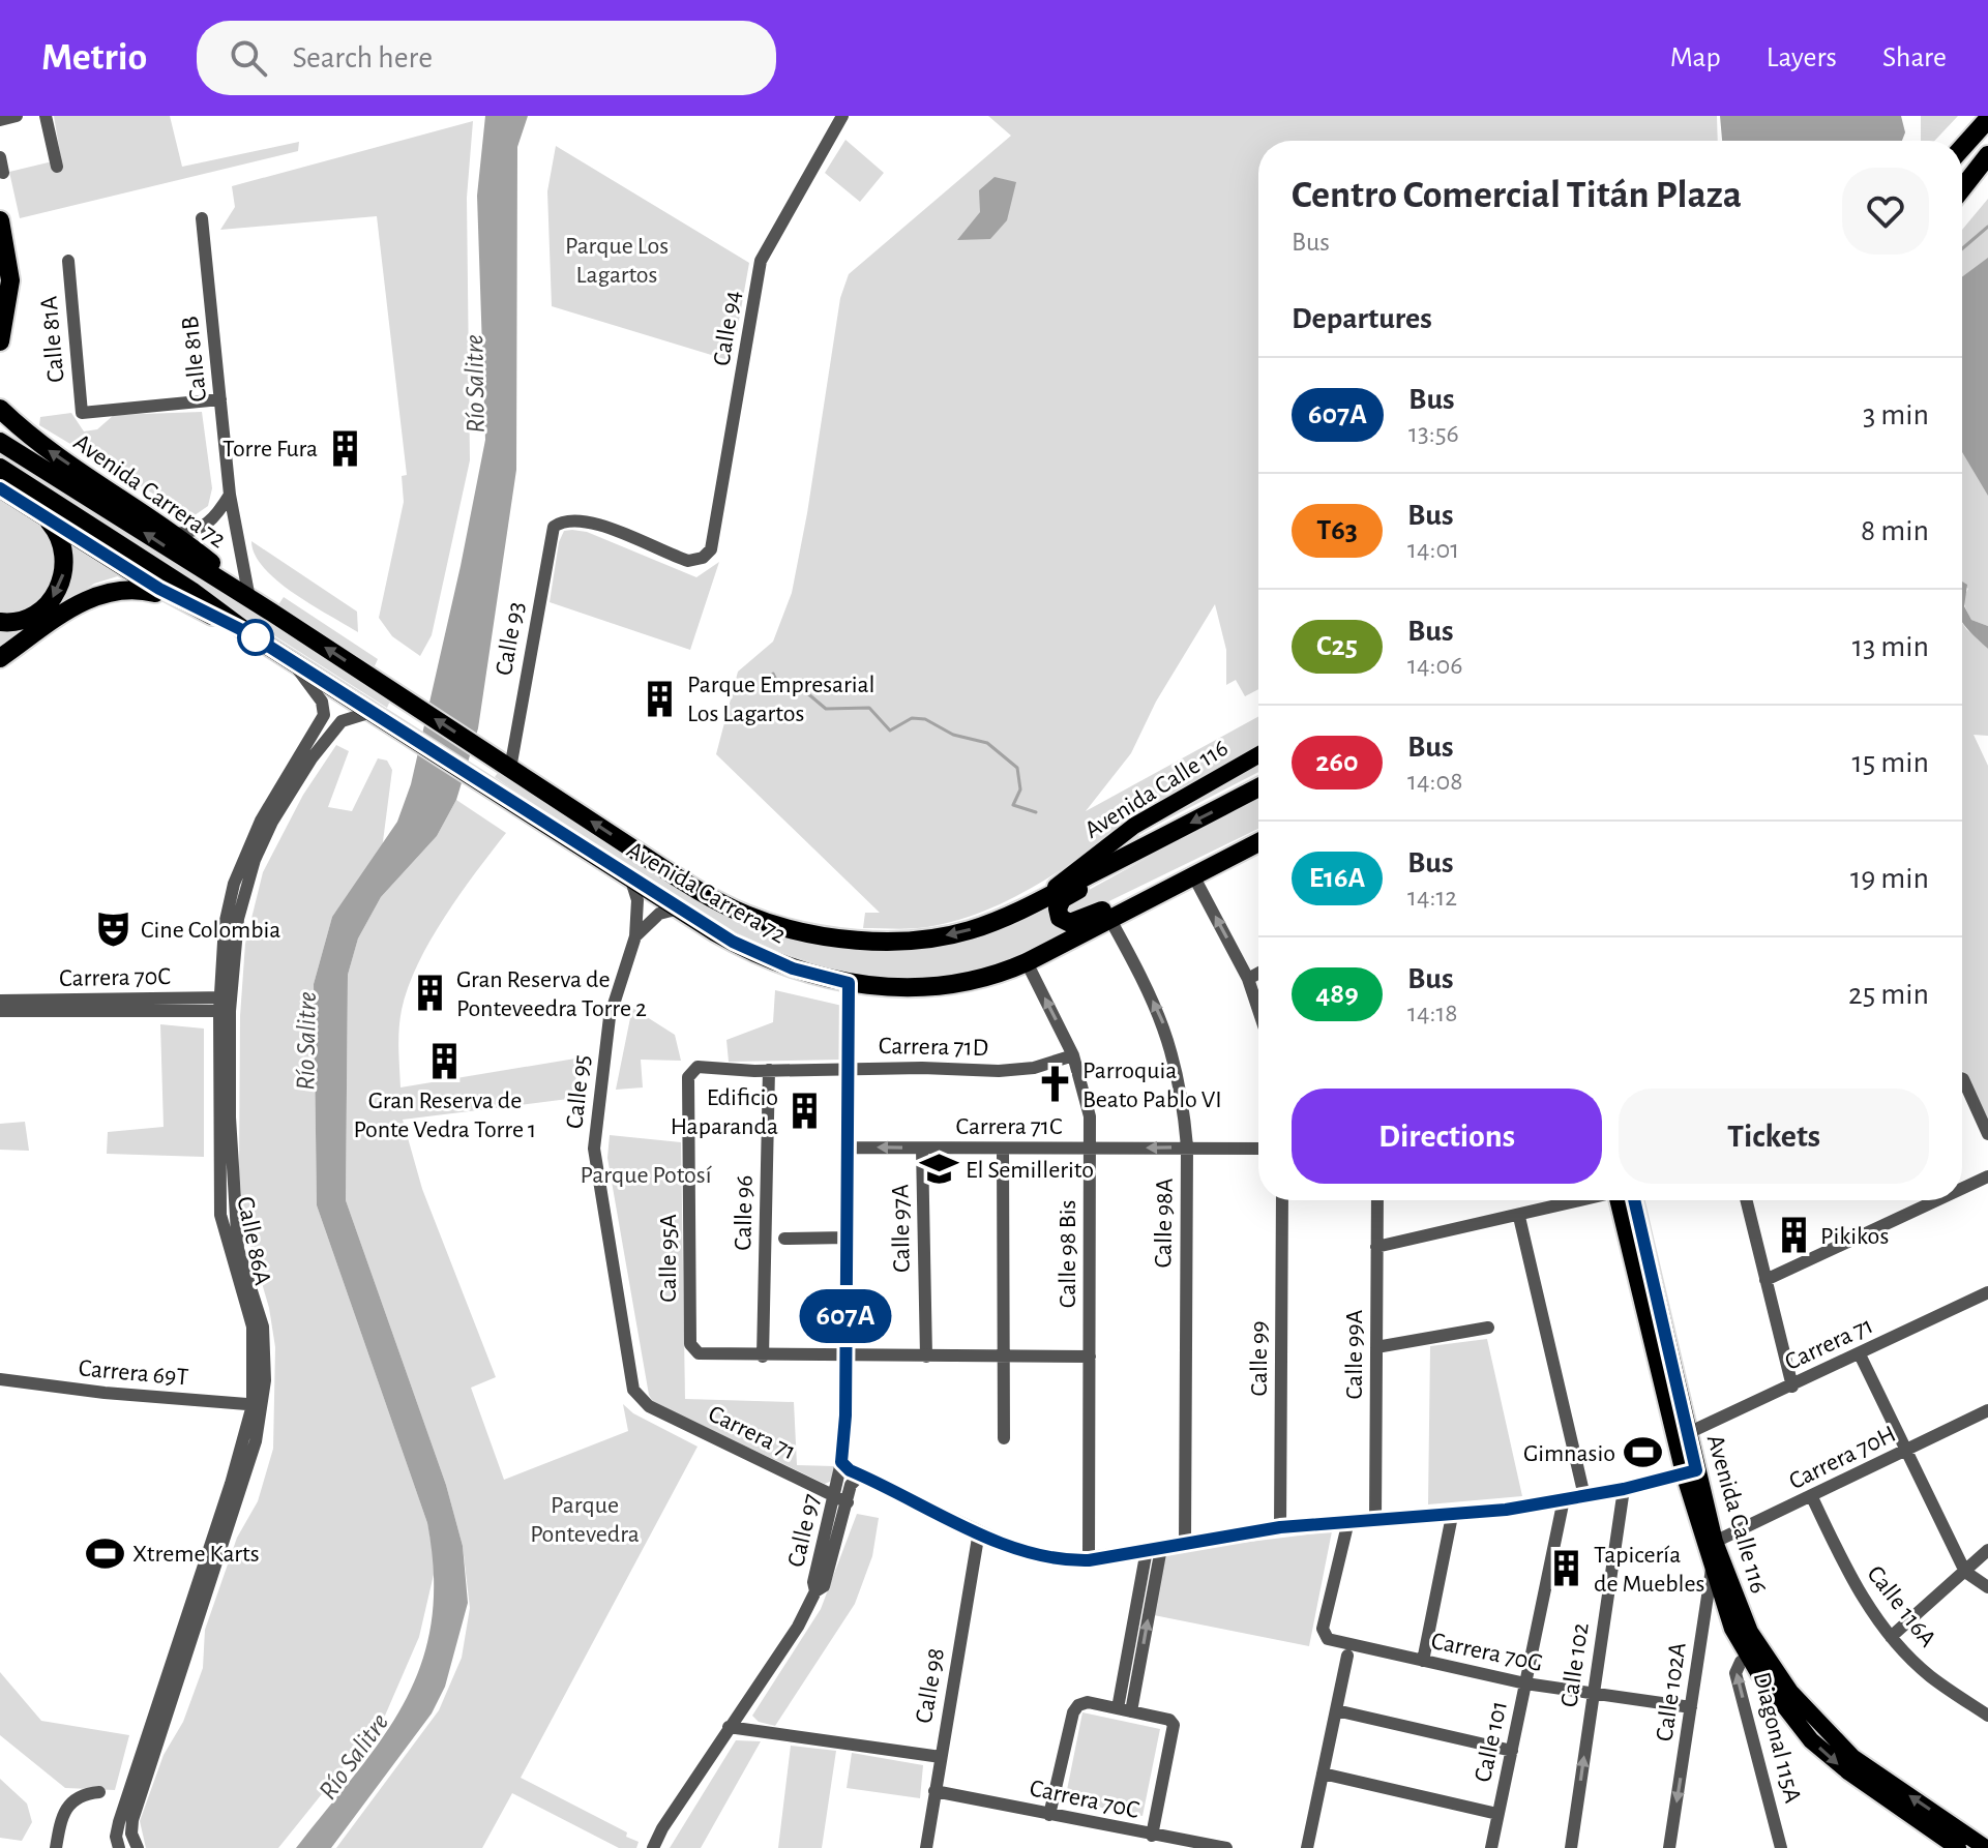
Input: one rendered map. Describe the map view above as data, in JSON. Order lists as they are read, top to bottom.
{
  "streets": {
    "highway": ["Avenida Carrera 72"],
    "main road": ["Avenida Calle 116"],
    "street": [
      "Calle 94",
      "Calle 81A",
      "Calle 81B",
      "Calle 93",
      "Carrera 70C",
      "Carrera 71D",
      "Calle 95",
      "Carrera 71C",
      "Calle 96",
      "Calle 98A",
      "Calle 97A",
      "Calle 86A",
      "Calle 98 Bis",
      "Calle 95A",
      "Carrera 71",
      "Calle 99A",
      "Calle 99",
      "Carrera 69T",
      "Carrera 70H",
      "Calle 97",
      "Calle 116A",
      "Carrera 70G",
      "Calle 102",
      "Calle 98",
      "Calle 102A",
      "Diagonal 115A",
      "Calle 101"
    ]
  },
  "crossings": [
    ["Calle 94", "Calle 93"],
    ["Calle 81A", "Calle 81B"],
    ["Calle 81B", "Avenida Carrera 72"],
    ["Avenida Carrera 72", "Calle 93"],
    ["Avenida Carrera 72", "Avenida Calle 116"],
    ["Avenida Carrera 72", "Calle 95"],
    ["Avenida Carrera 72", "Calle 98A"],
    ["Avenida Carrera 72", "Calle 86A"],
    ["Avenida Carrera 72", "Calle 98 Bis"],
    ["Avenida Carrera 72", "Calle 97"],
    ["Avenida Calle 116", "Carrera 71"],
    ["Avenida Calle 116", "Carrera 70H"],
    ["Avenida Calle 116", "Calle 102A"],
    ["Avenida Calle 116", "Diagonal 115A"],
    ["Carrera 70C", "Calle 86A"],
    ["Carrera 70C", "Calle 98"],
    ["Carrera 71D", "Calle 96"],
    ["Carrera 71D", "Calle 98 Bis"],
    ["Carrera 71D", "Calle 95A"],
    ["Carrera 71D", "Calle 97"],
    ["Calle 95", "Carrera 71"],
    ["Carrera 71C", "Calle 98A"],
    ["Carrera 71C", "Calle 97A"],
    ["Carrera 71C", "Calle 98 Bis"],
    ["Carrera 71C", "Calle 97"],
    ["Calle 96", "Calle 95A"],
    ["Calle 86A", "Carrera 69T"],
    ["Carrera 71", "Calle 97"],
    ["Carrera 70H", "Calle 116A"],
    ["Carrera 70H", "Calle 102A"],
    ["Carrera 70G", "Calle 102"],
    ["Carrera 70G", "Calle 102A"],
    ["Carrera 70G", "Calle 101"]
  ],
  "one_way": [
    "Carrera 71C",
    "Calle 102",
    "Calle 102A",
    "Diagonal 115A"
  ],
  "water": ["Río Salitre"],
  "parks": ["Parque Los Lagartos", "Parque Potosí", "Parque Pontevedra"],
  "places": {
    "building": [
      "Torre Fura",
      "Parque Empresarial Los Lagartos",
      "Gran Reserva de Ponteveedra Torre 2",
      "Gran Reserva de Ponte Vedra Torre 1",
      "Edificio Haparanda",
      "Pikikos",
      "Tapicería de Muebles"
    ],
    "theatre": ["Cine Colombia"],
    "church": ["Parroquia Beato Pablo VI"],
    "school or university": ["El Semillerito"],
    "sports": ["Gimnasio", "Xtreme Karts"]
  },
  "lines": ["bus line 607A"],
  "page": {
    "header": "Metrio",
    "search": "Search here",
    "nav": ["Map", "Layers", "Share"],
    "on_map": "607A",
    "heading": [
      ["Centro Comercial Titán Plaza", "Bus"],
      "Departures"
    ],
    "list": [
      {
        "mark": "607A",
        "name": "Bus",
        "note": "13:56",
        "value": "3 min"
      },
      {
        "mark": "T63",
        "name": "Bus",
        "note": "14:01",
        "value": "8 min"
      },
      {
        "mark": "C25",
        "name": "Bus",
        "note": "14:06",
        "value": "13 min"
      },
      {
        "mark": "260",
        "name": "Bus",
        "note": "14:08",
        "value": "15 min"
      },
      {
        "mark": "E16A",
        "name": "Bus",
        "note": "14:12",
        "value": "19 min"
      },
      {
        "mark": "489",
        "name": "Bus",
        "note": "14:18",
        "value": "25 min"
      }
    ],
    "buttons": ["Directions", "Tickets"]
  }
}
